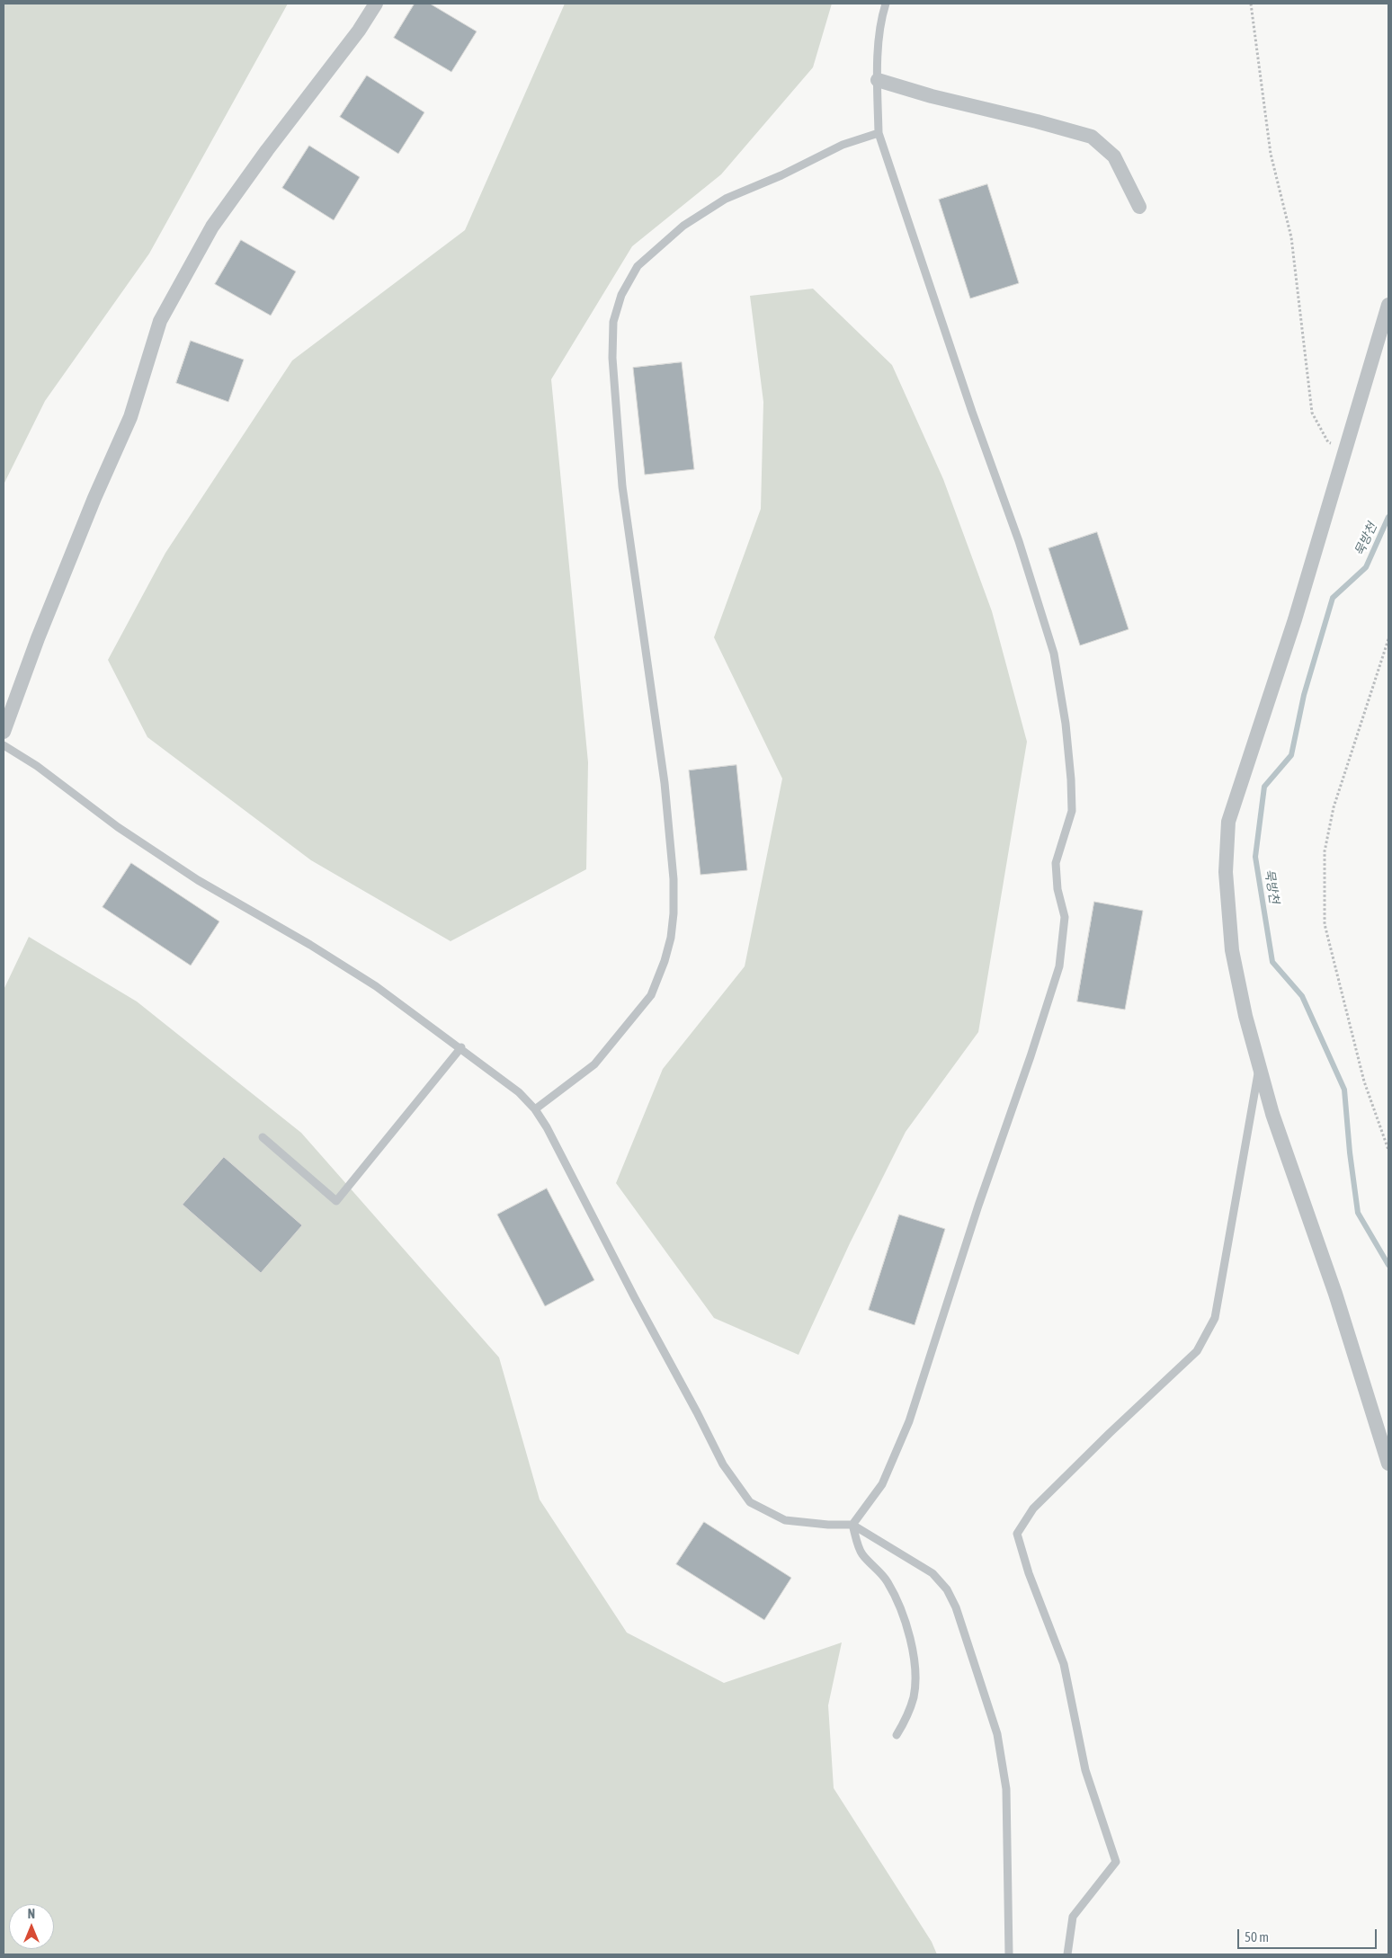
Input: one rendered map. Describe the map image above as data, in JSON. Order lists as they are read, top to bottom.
{
  "water": ["묵방천"],
  "scale_bar": "50 m",
  "north": "top"
}
